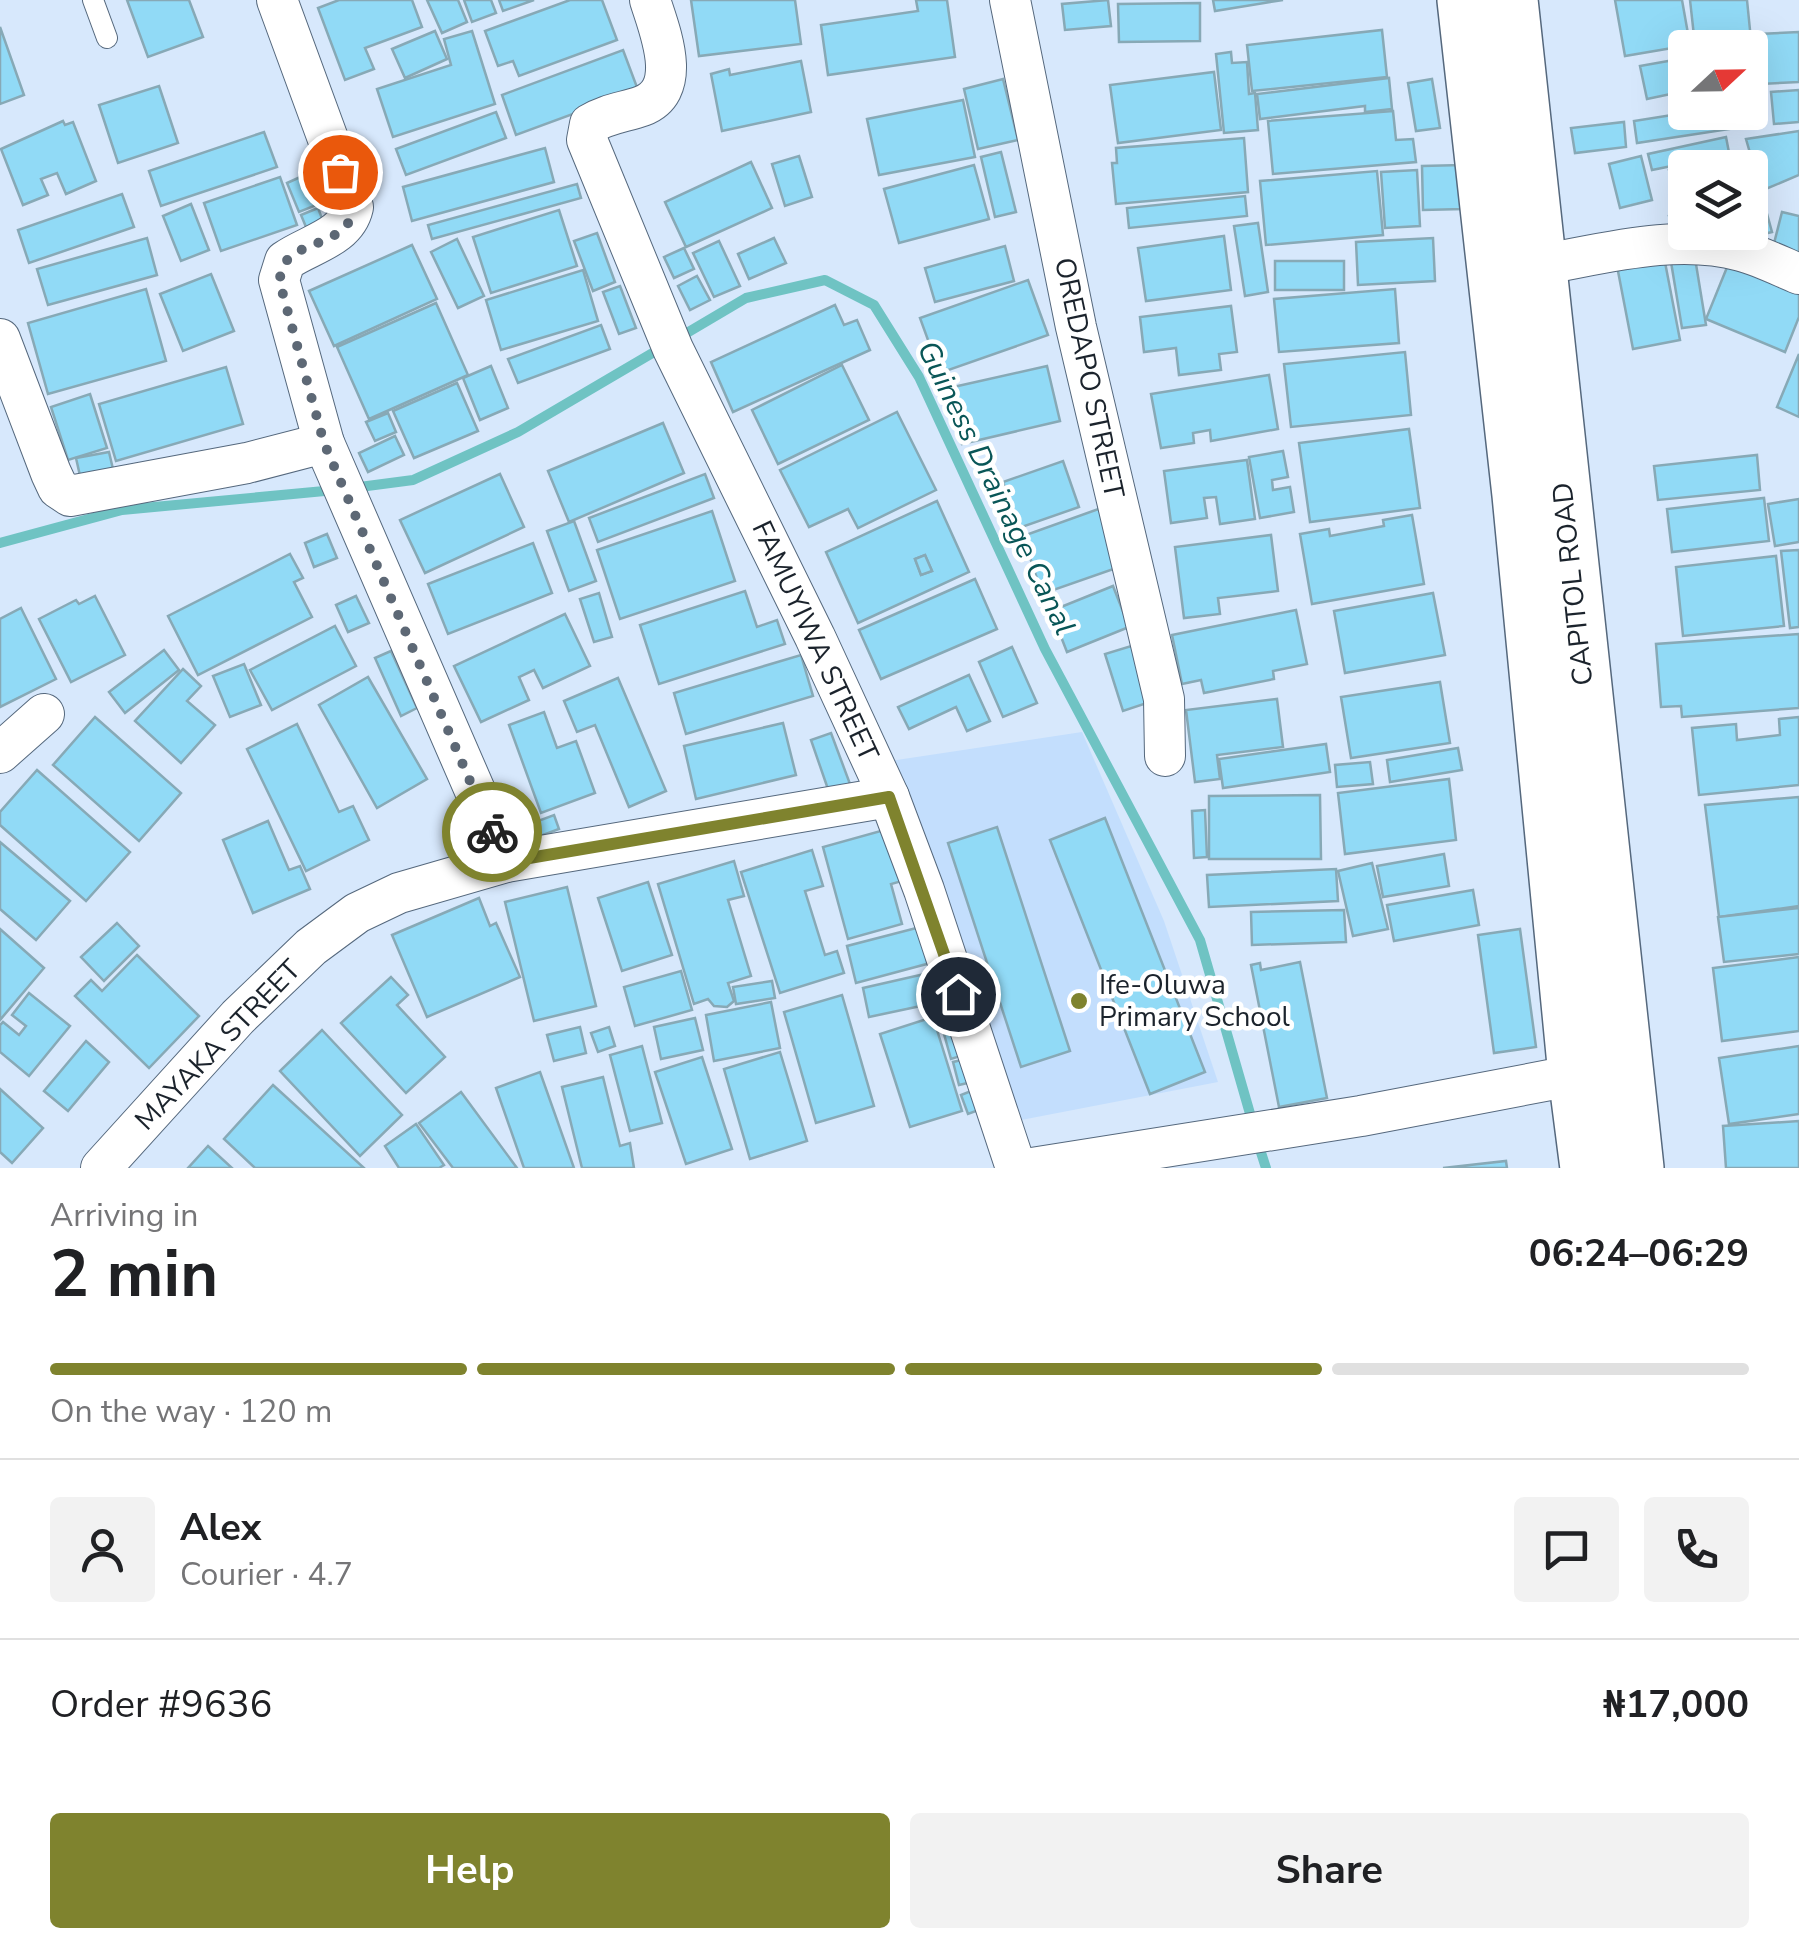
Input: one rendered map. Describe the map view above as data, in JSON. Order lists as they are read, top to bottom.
{
  "streets": {
    "main road": ["CAPITOL ROAD"],
    "street": ["OREDAPO STREET", "FAMUYIWA STREET", "MAYAKA STREET"]
  },
  "crossings": [
    ["FAMUYIWA STREET", "MAYAKA STREET"]
  ],
  "water": ["Guiness Drainage Canal"],
  "places": ["Ife-Oluwa Primary School"],
  "north": "right",
  "page": {
    "heading": ["2 min", "Arriving in", "06:24–06:29"],
    "panel": [
      "Alex",
      "Courier · 4.7",
      "Order #9636",
      "₦17,000"
    ],
    "bar": "On the way · 120 m",
    "buttons": ["Help", "Share"]
  }
}
